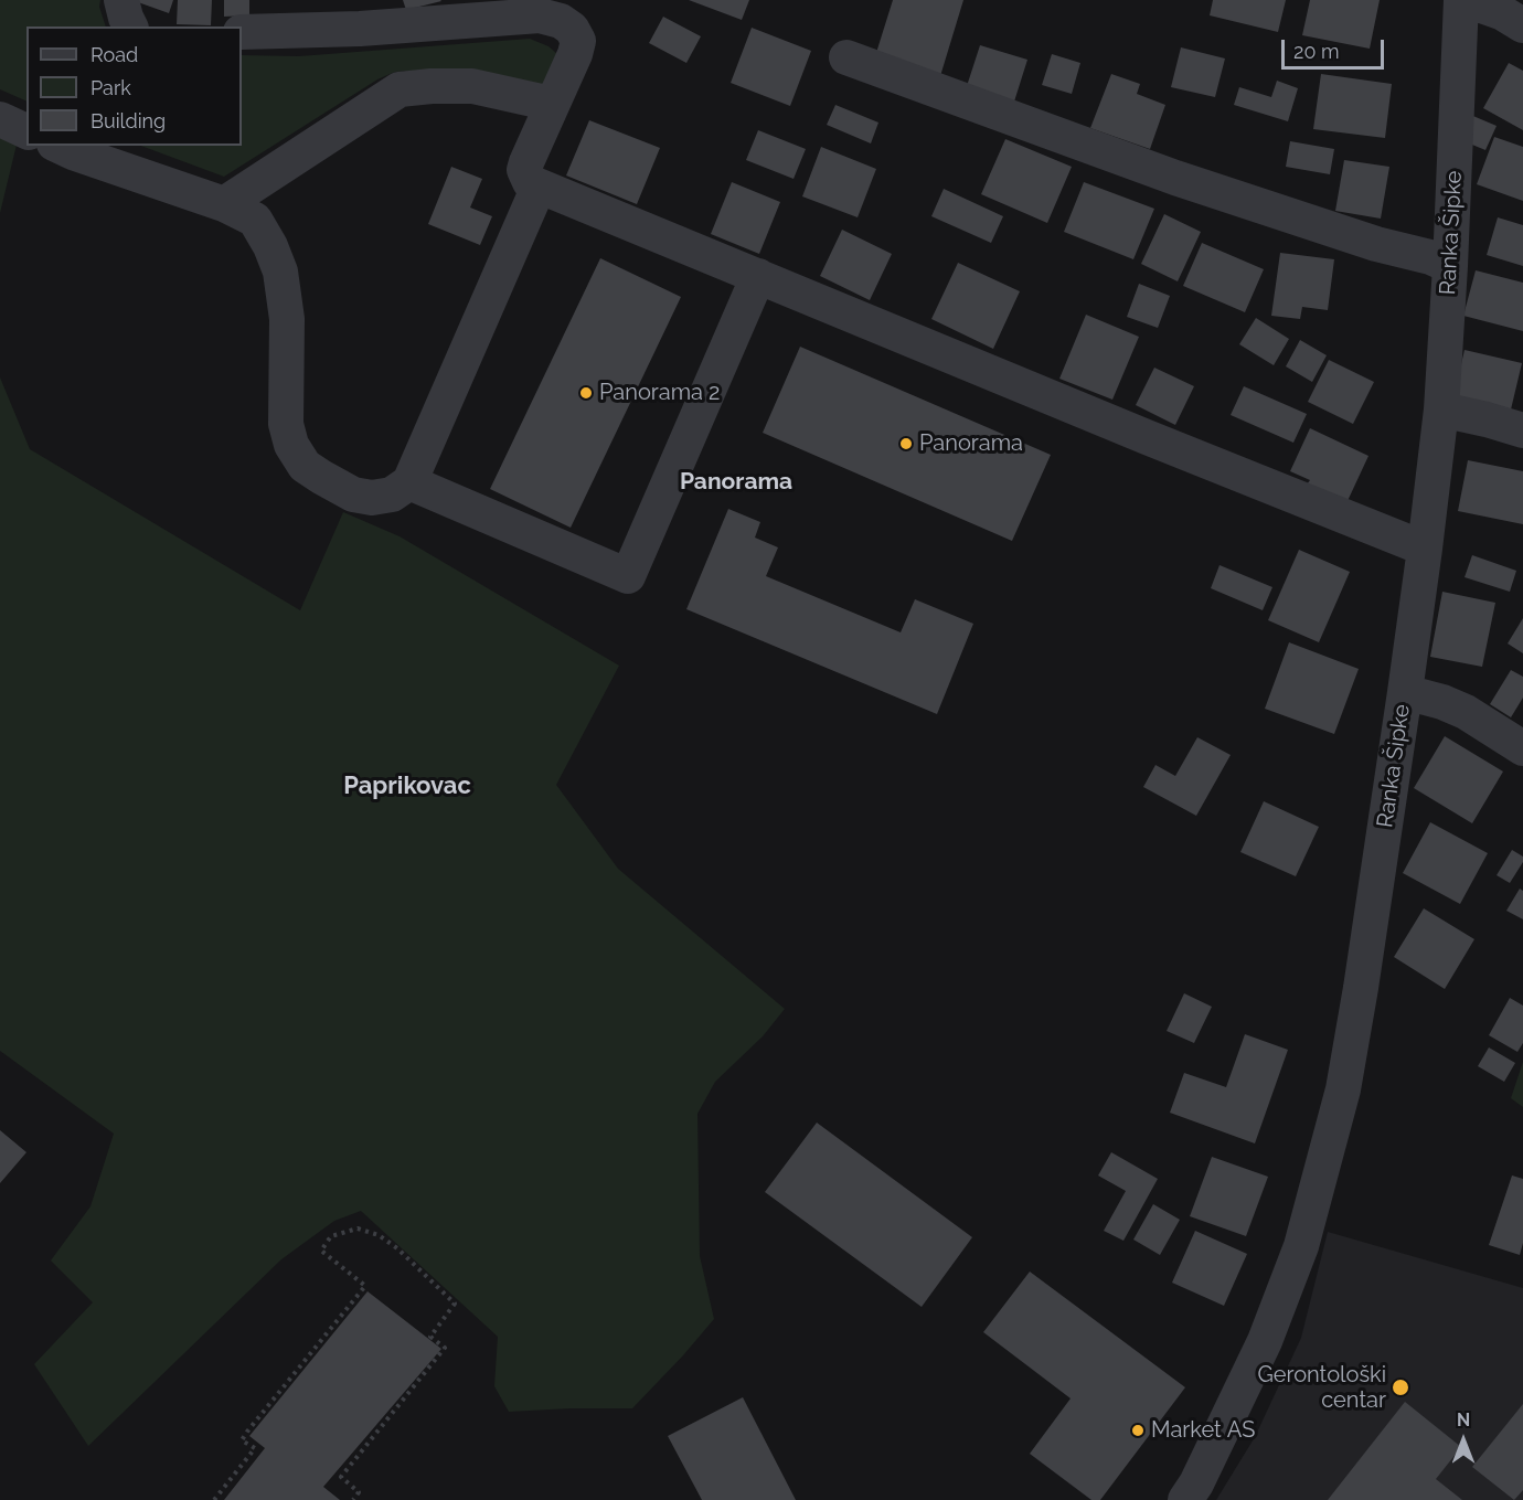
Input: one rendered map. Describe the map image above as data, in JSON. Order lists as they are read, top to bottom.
{
  "streets": {
    "street": ["Ranka Šipke"]
  },
  "districts": ["Panorama", "Paprikovac"],
  "places": [
    "Panorama 2",
    "Panorama",
    "Gerontološki centar",
    "Market AS"
  ],
  "legend": ["Road", "Park", "Building"],
  "scale_bar": "20 m",
  "north": "top"
}
